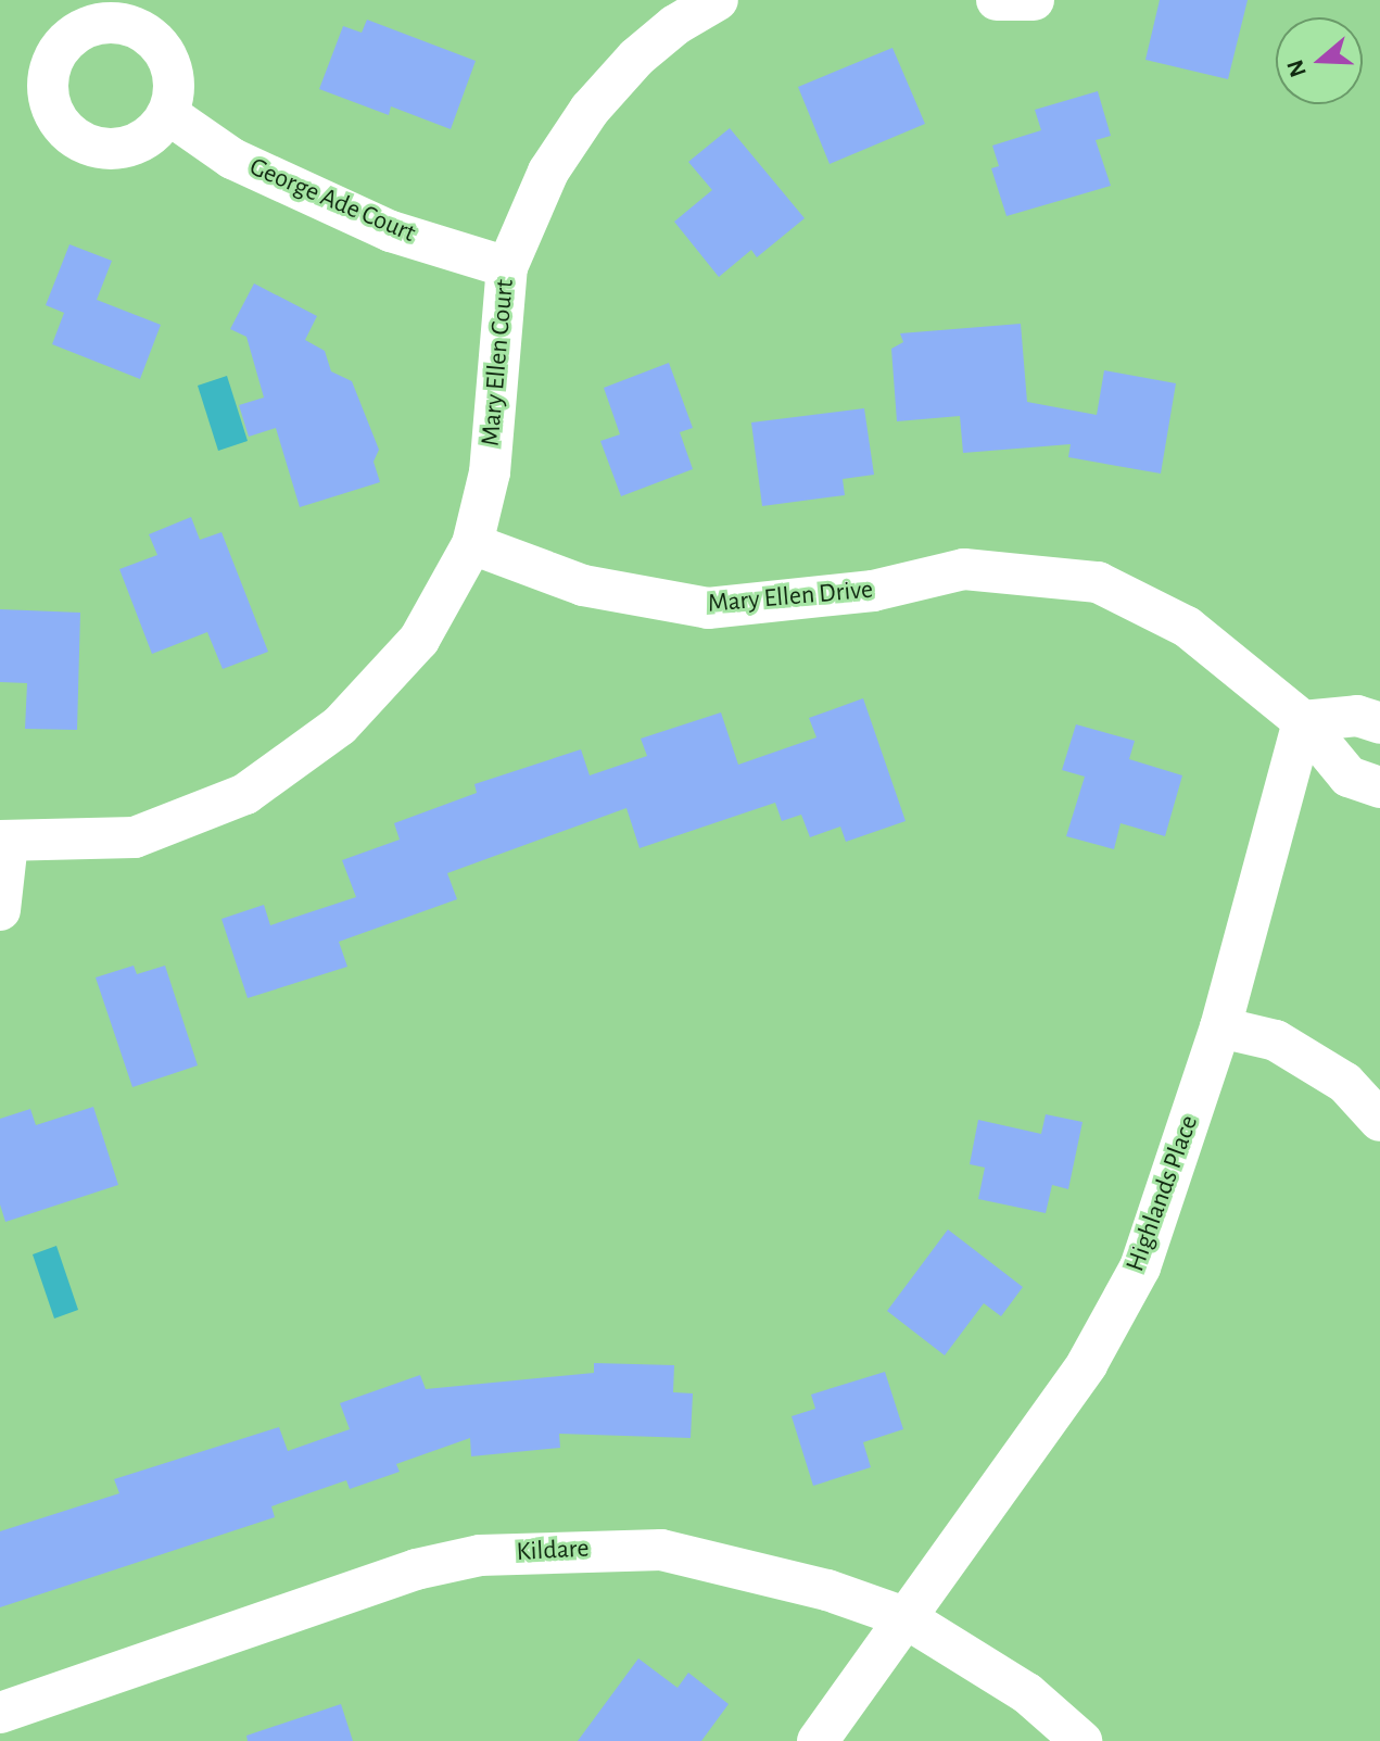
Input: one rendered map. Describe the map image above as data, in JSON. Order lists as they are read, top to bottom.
{
  "streets": {
    "street": [
      "George Ade Court",
      "Mary Ellen Court",
      "Mary Ellen Drive",
      "Highlands Place",
      "Kildare"
    ]
  },
  "crossings": [
    ["George Ade Court", "Mary Ellen Court"],
    ["Mary Ellen Court", "Mary Ellen Drive"],
    ["Mary Ellen Drive", "Highlands Place"],
    ["Highlands Place", "Kildare"]
  ],
  "north": "left"
}
